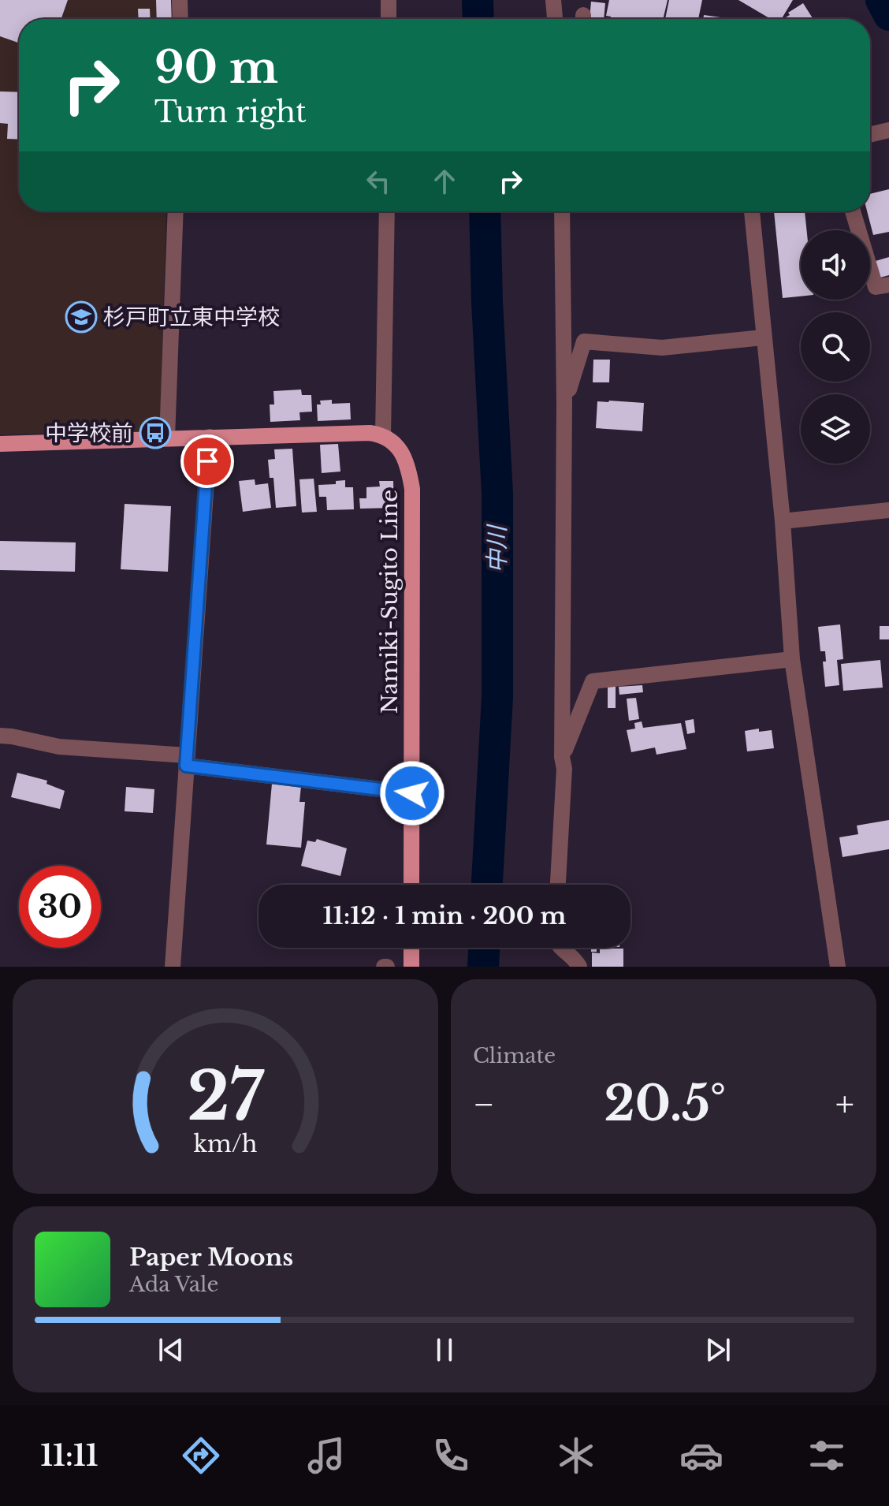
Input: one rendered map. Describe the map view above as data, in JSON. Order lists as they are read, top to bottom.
{
  "streets": {
    "main road": ["Namiki-Sugito Line"]
  },
  "water": ["中川"],
  "places": {
    "school or university": ["杉戸町立東中学校"],
    "bus stop": ["中学校前"]
  },
  "page": {
    "turn": ["90 m", "Turn right"],
    "limit": "30",
    "trip": "11:12 · 1 min · 200 m",
    "tile": "Climate",
    "heat": ["−", "20.5°", "+"],
    "song": ["Paper Moons", "Ada Vale"],
    "tabs": "11:11",
    "gauge": ["27", "km/h"]
  }
}
